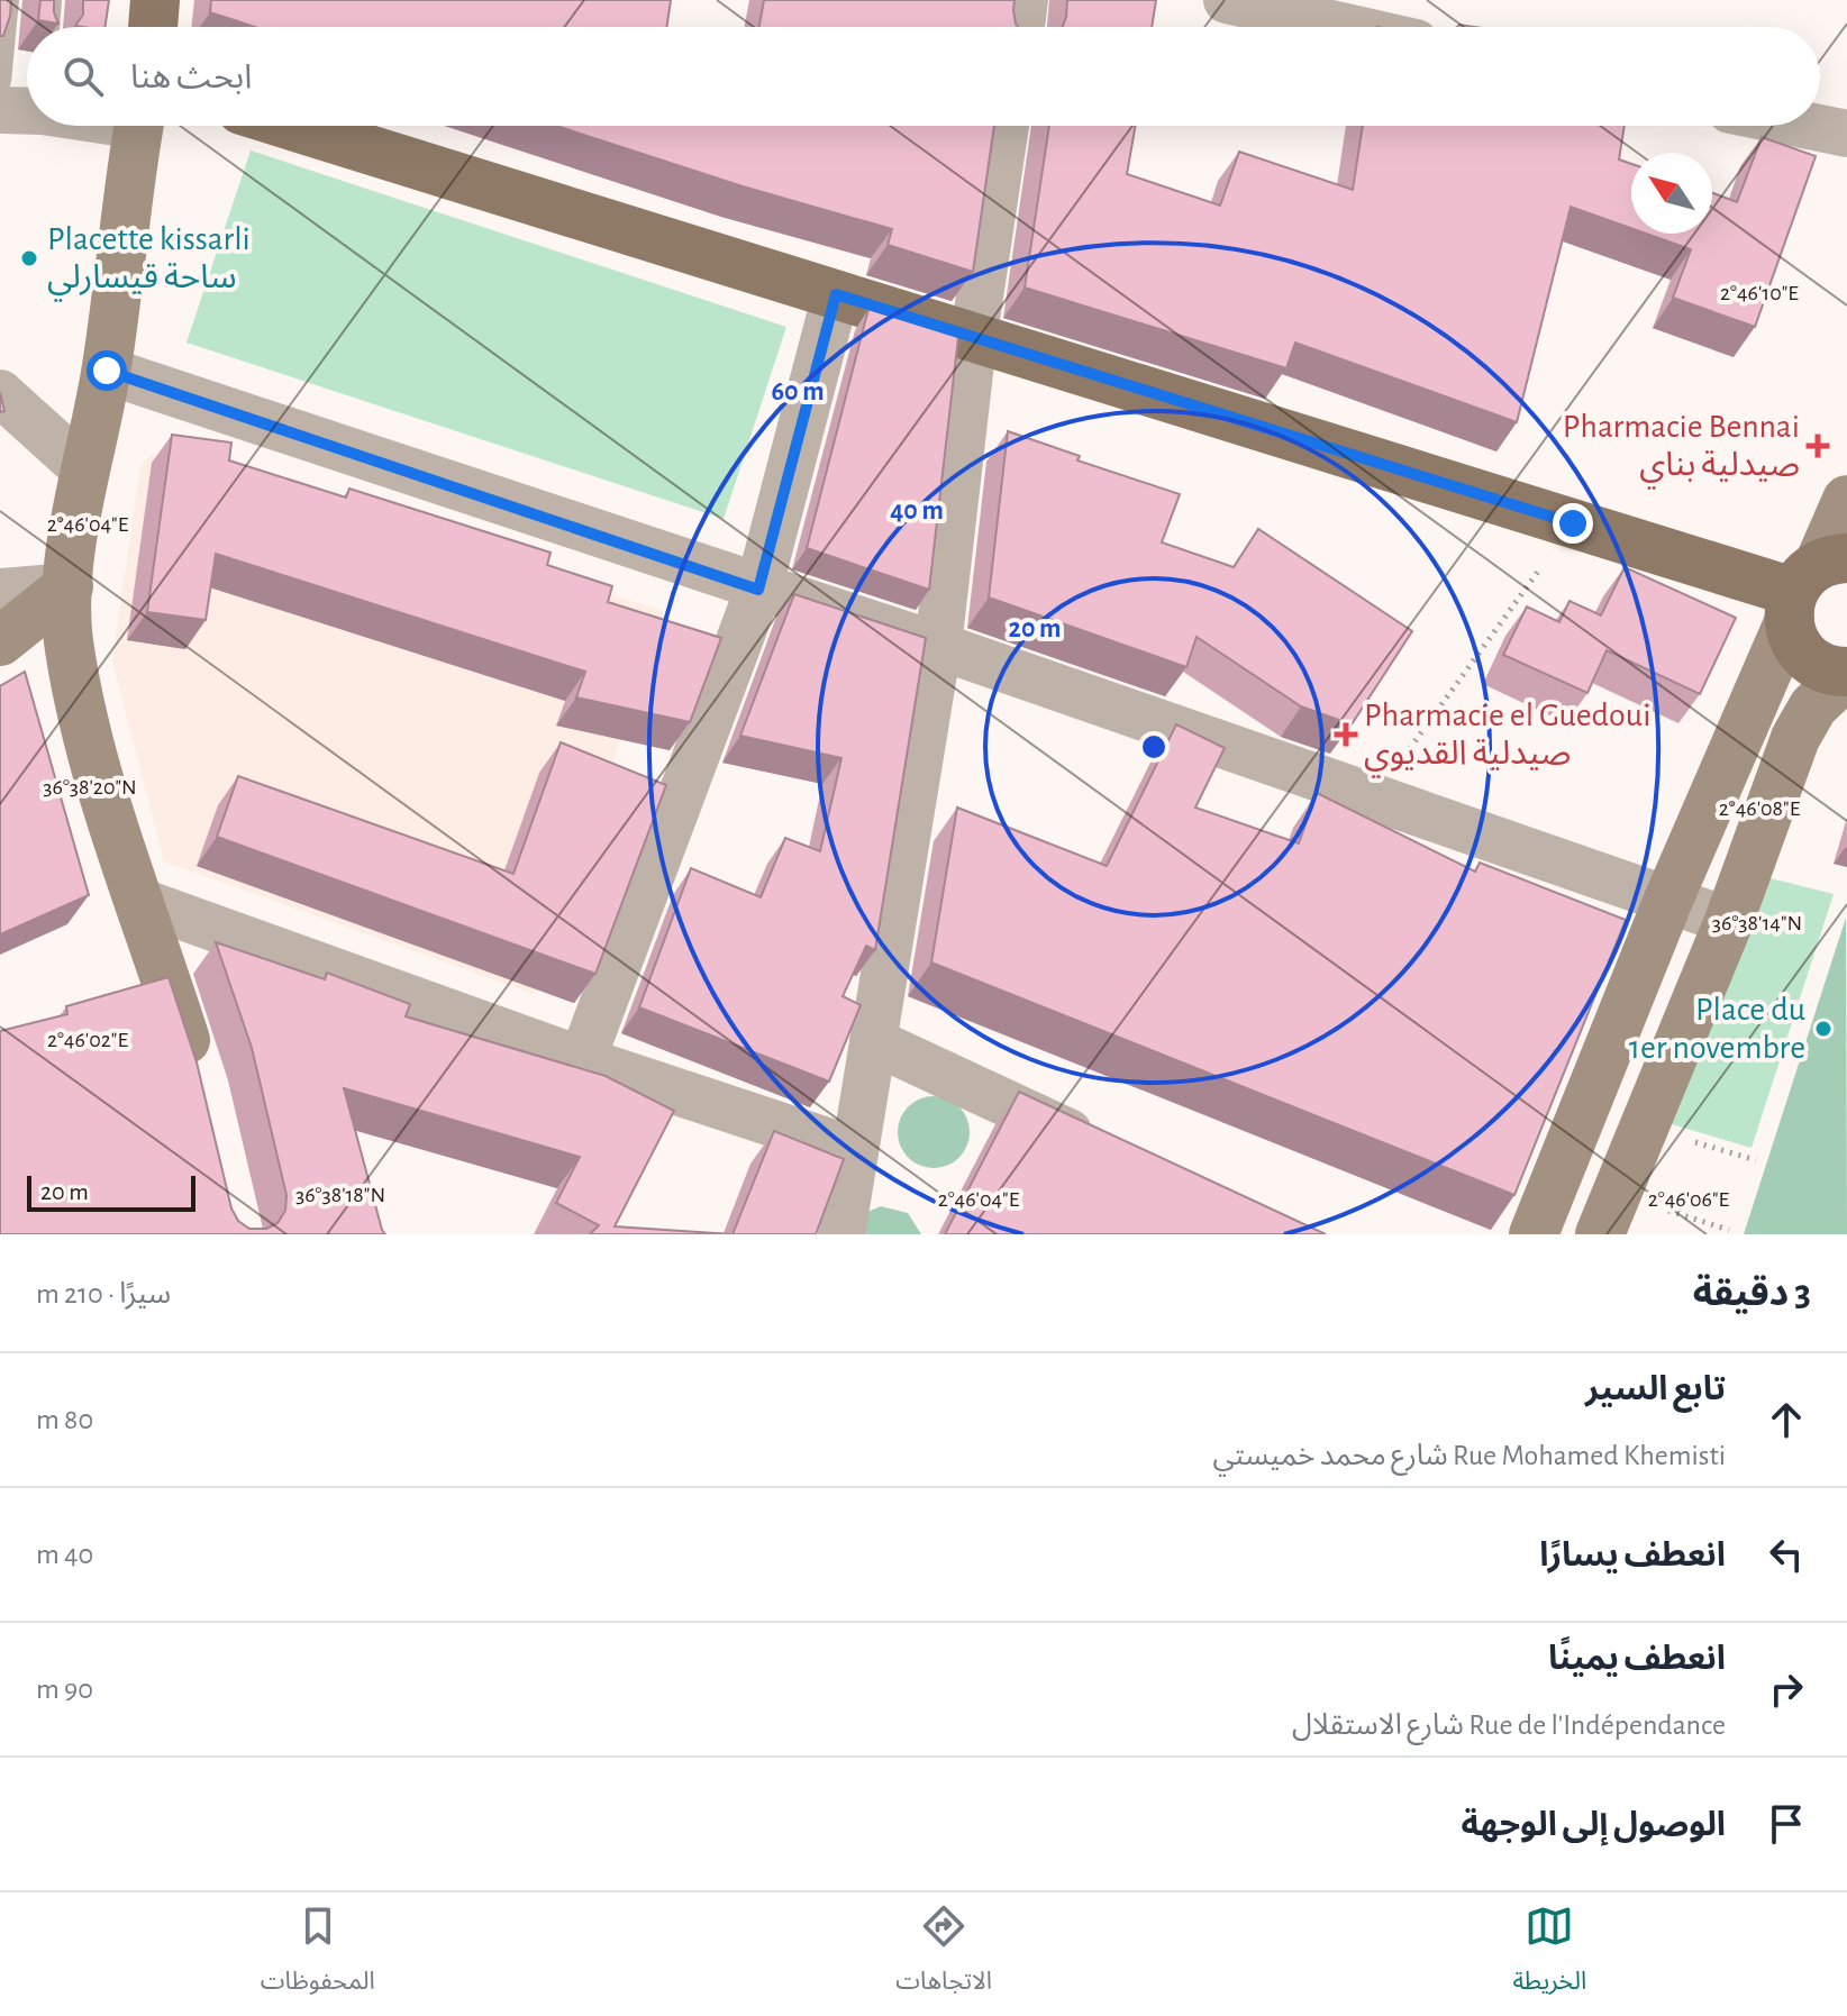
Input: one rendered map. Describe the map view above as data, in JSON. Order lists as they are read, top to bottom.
{
  "places": {
    "other": ["Placette kissarli ساحة قيسارلي", "Place du 1er novembre"],
    "health": ["Pharmacie Bennai صيدلية بناي", "Pharmacie el Guedoui صيدلية القديوي"]
  },
  "scale_bar": "20 m",
  "north": "top left",
  "page": {
    "search": "ابحث هنا",
    "scale": "20 m",
    "heading": ["3 دقيقة", "سيرًا · 210 m"],
    "list": [
      ["تابع السير", "Rue Mohamed Khemisti شارع محمد خميستي", "80 m"],
      ["انعطف يسارًا", "40 m"],
      ["انعطف يمينًا", "Rue de l'Indépendance شارع الاستقلال", "90 m"],
      "الوصول إلى الوجهة"
    ],
    "nav": ["الخريطة", "الاتجاهات", "المحفوظات"]
  },
  "coordinates": [
    "2°46'10\"E",
    "2°46'04\"E",
    "36°38'20\"N",
    "2°46'08\"E",
    "36°38'14\"N",
    "2°46'02\"E",
    "36°38'18\"N",
    "2°46'06\"E"
  ],
  "rings": ["60 m", "40 m", "20 m"]
}
